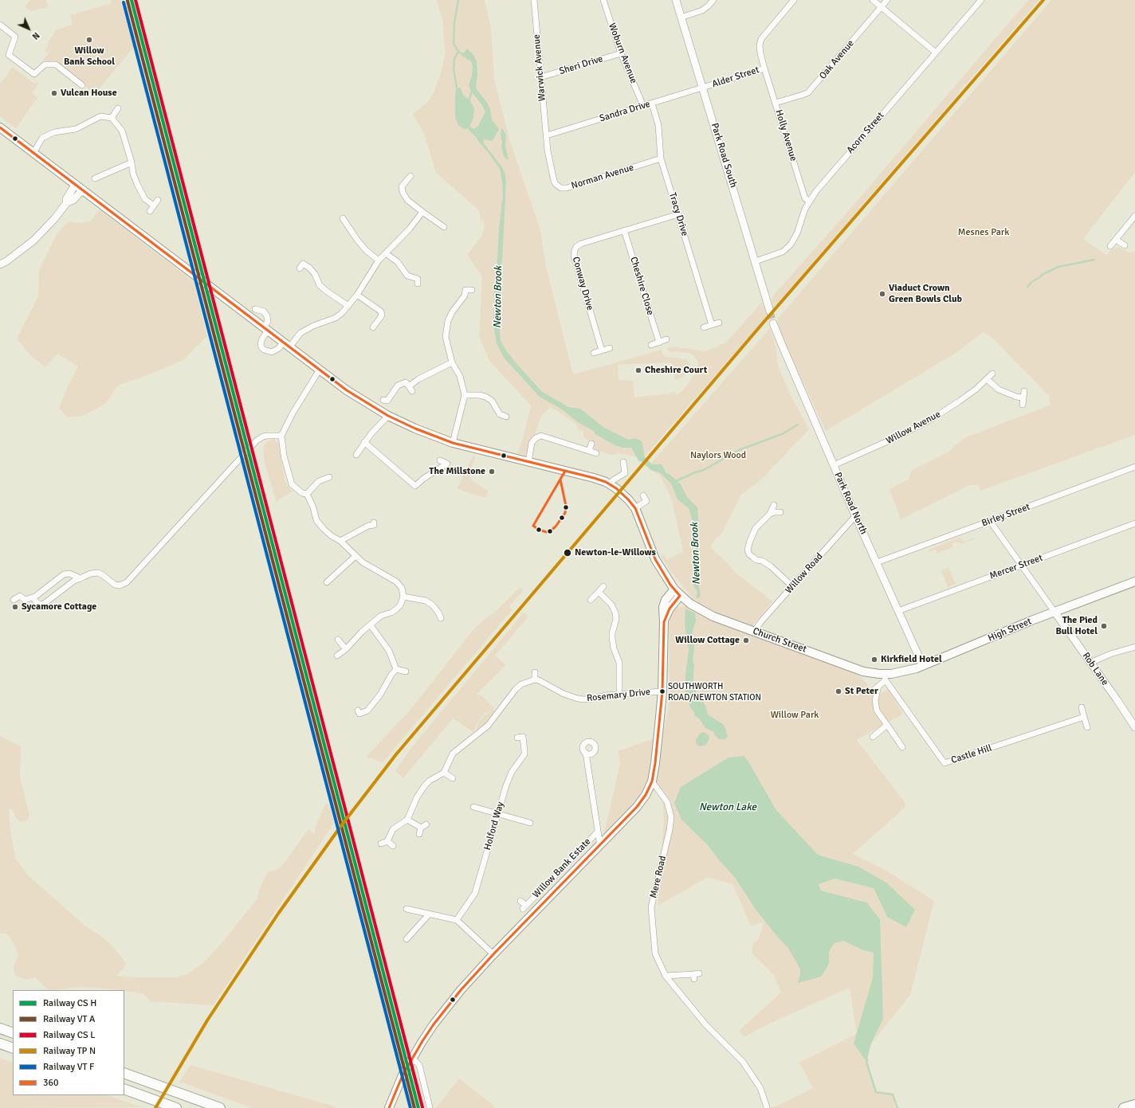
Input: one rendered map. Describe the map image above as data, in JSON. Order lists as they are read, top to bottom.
{
  "streets": {
    "main road": ["High Street", "Church Street"],
    "street": [
      "Woburn Avenue",
      "Oak Avenue",
      "Sheri Drive",
      "Warwick Avenue",
      "Alder Street",
      "Sandra Drive",
      "Acorn Street",
      "Holly Avenue",
      "Park Road South",
      "Norman Avenue",
      "Tracy Drive",
      "Conway Drive",
      "Cheshire Close",
      "Willow Avenue",
      "Park Road North",
      "Birley Street",
      "Mercer Street",
      "Willow Road",
      "Rob Lane",
      "Rosemary Drive",
      "Castle Hill",
      "Holford Way",
      "Willow Bank Estate",
      "Mere Road"
    ]
  },
  "crossings": [
    ["Woburn Avenue", "Sheri Drive"],
    ["Woburn Avenue", "Sandra Drive"],
    ["Oak Avenue", "Holly Avenue"],
    ["Sheri Drive", "Warwick Avenue"],
    ["Warwick Avenue", "Sandra Drive"],
    ["Warwick Avenue", "Norman Avenue"],
    ["Alder Street", "Sandra Drive"],
    ["Alder Street", "Holly Avenue"],
    ["Alder Street", "Park Road South"],
    ["Sandra Drive", "Park Road South"],
    ["Sandra Drive", "Norman Avenue"],
    ["Sandra Drive", "Tracy Drive"],
    ["Acorn Street", "Holly Avenue"],
    ["Acorn Street", "Park Road South"],
    ["Norman Avenue", "Tracy Drive"],
    ["Tracy Drive", "Conway Drive"],
    ["Conway Drive", "Cheshire Close"],
    ["Willow Avenue", "Park Road North"],
    ["Park Road North", "Birley Street"],
    ["Park Road North", "Mercer Street"],
    ["Park Road North", "Willow Road"],
    ["Park Road North", "High Street"],
    ["Willow Road", "Church Street"],
    ["High Street", "Church Street"],
    ["High Street", "Rob Lane"],
    ["High Street", "Castle Hill"],
    ["Church Street", "Castle Hill"]
  ],
  "water": ["Newton Brook", "Newton Lake"],
  "parks": ["Mesnes Park", "Naylors Wood", "Willow Park"],
  "places": [
    "Willow Bank School",
    "Vulcan House",
    "Viaduct Crown Green Bowls Club",
    "Cheshire Court",
    "The Millstone",
    "Newton-le-Willows",
    "Sycamore Cottage",
    "The Pied Bull Hotel",
    "Willow Cottage",
    "Kirkfield Hotel",
    "SOUTHWORTH ROAD/NEWTON STATION",
    "St Peter"
  ],
  "lines": ["transit line 360"],
  "legend": [
    "Railway CS H",
    "Railway VT A",
    "Railway CS L",
    "Railway TP N",
    "Railway VT F",
    "360"
  ],
  "north": "bottom right"
}
